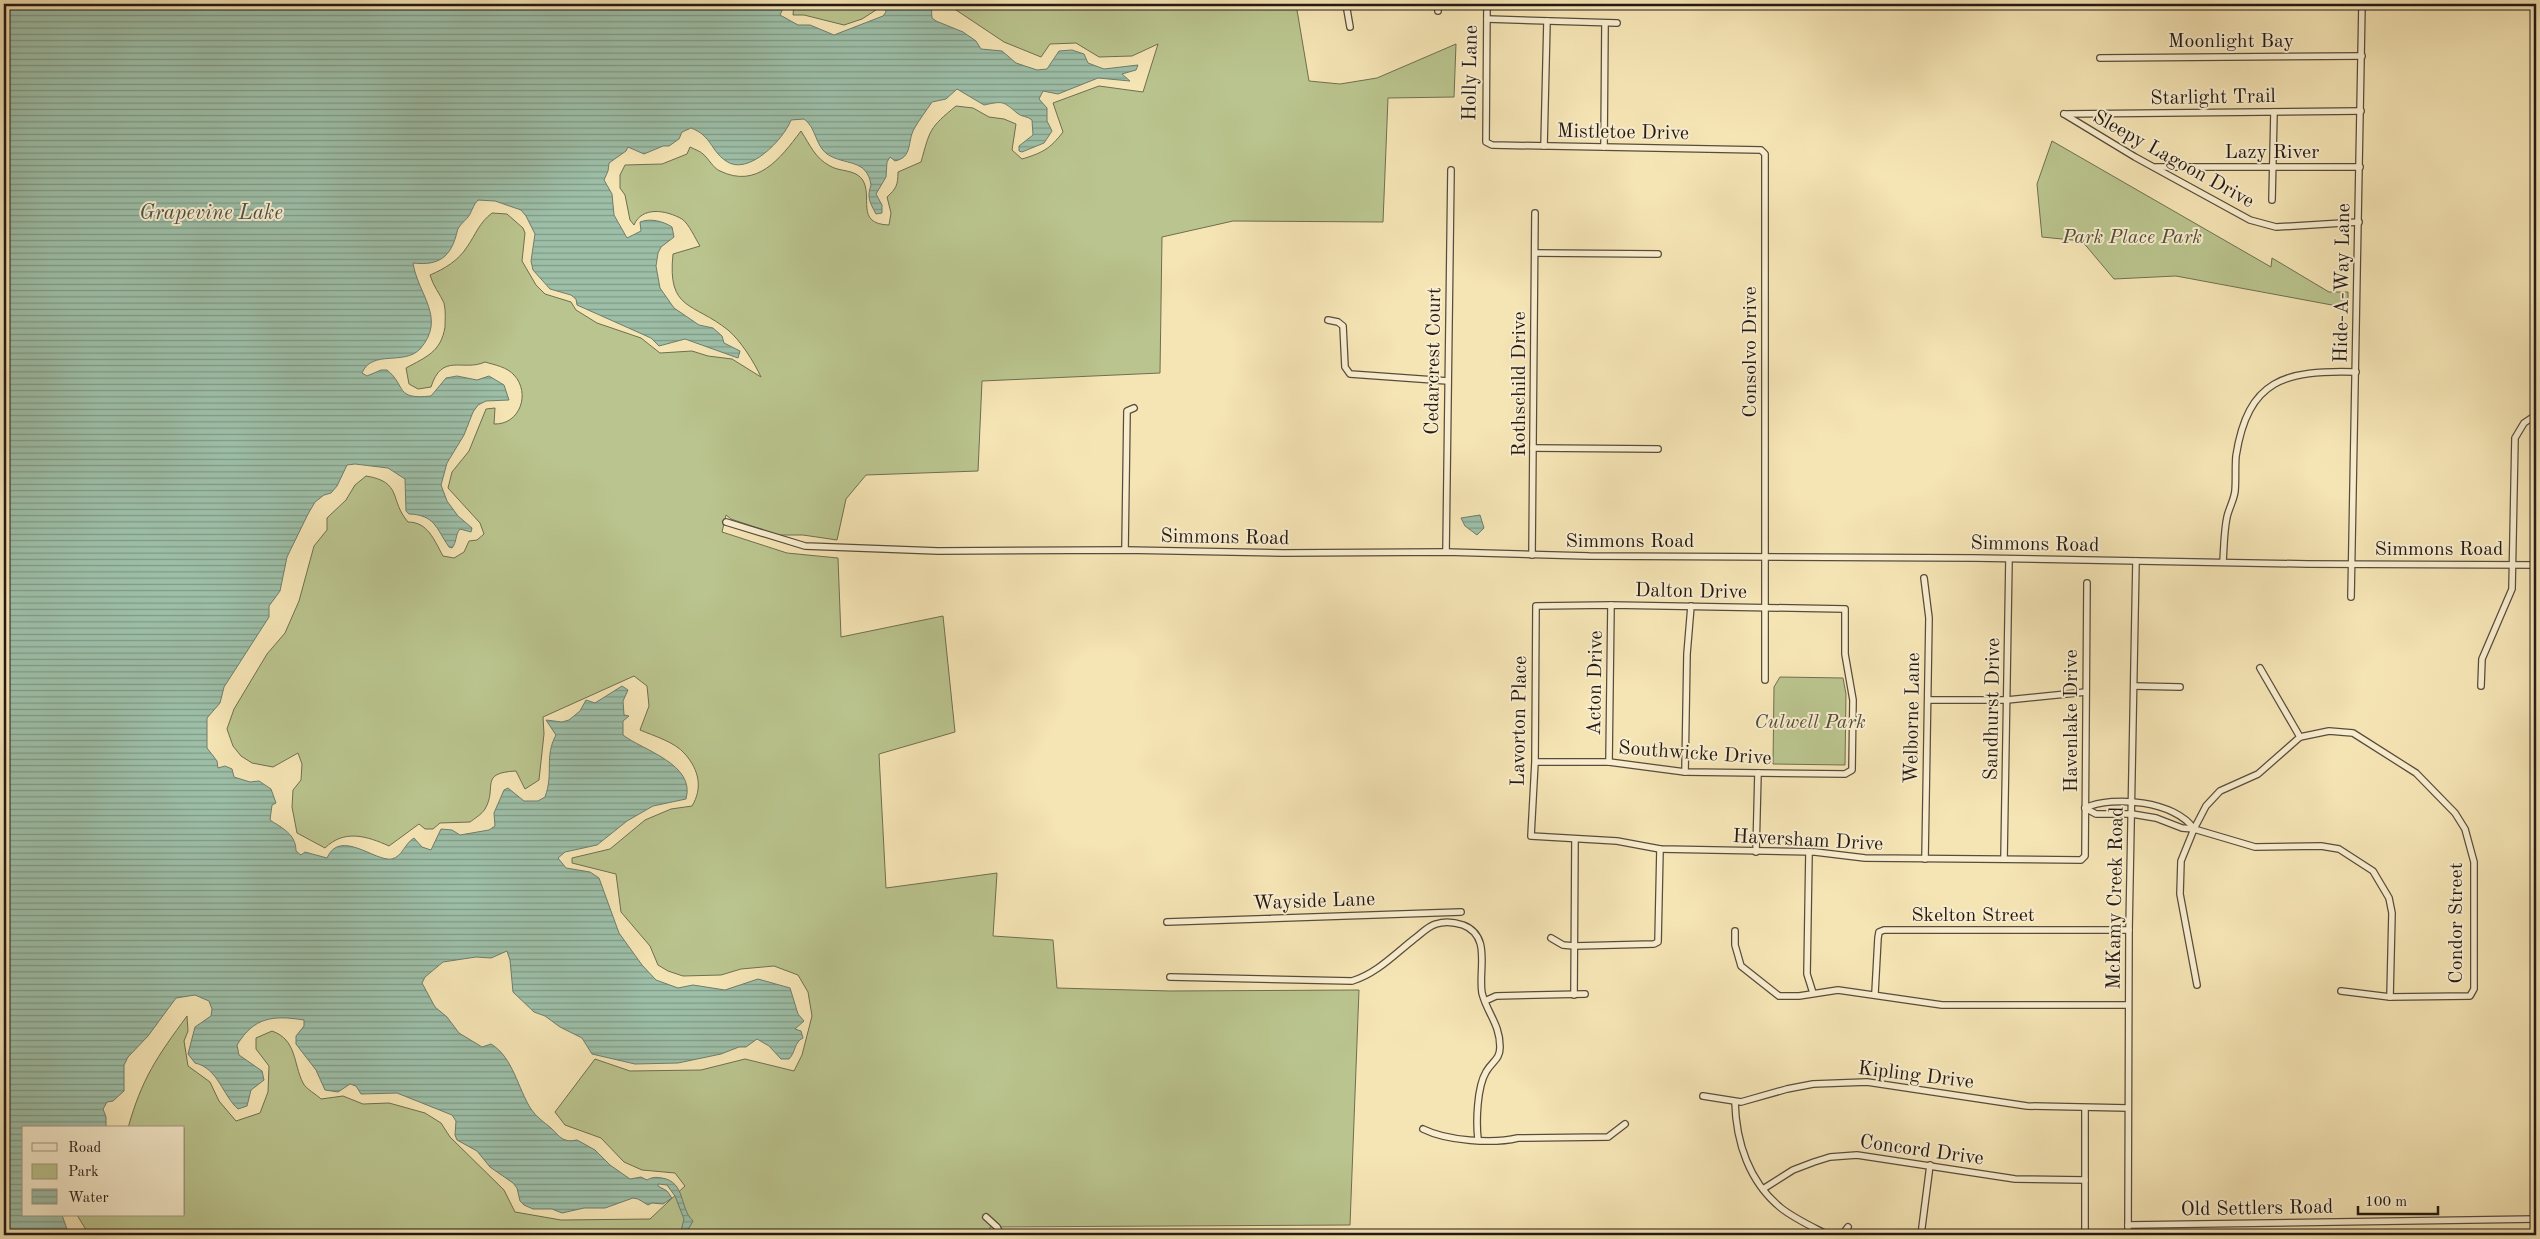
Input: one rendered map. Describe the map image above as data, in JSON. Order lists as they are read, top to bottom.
{
  "streets": {
    "street": [
      "Moonlight Bay",
      "Holly Lane",
      "Starlight Trail",
      "Mistletoe Drive",
      "Lazy River",
      "Sleepy Lagoon Drive",
      "Hide-A-Way Lane",
      "Consolvo Drive",
      "Cedarcrest Court",
      "Rothschild Drive",
      "Simmons Road",
      "Dalton Drive",
      "Acton Drive",
      "Sandhurst Drive",
      "Welborne Lane",
      "Lavorton Place",
      "Havenlake Drive",
      "Southwicke Drive",
      "Haversham Drive",
      "McKamy Creek Road",
      "Wayside Lane",
      "Skelton Street",
      "Condor Street",
      "Kipling Drive",
      "Concord Drive",
      "Old Settlers Road"
    ]
  },
  "crossings": [
    ["Moonlight Bay", "Hide-A-Way Lane"],
    ["Holly Lane", "Mistletoe Drive"],
    ["Starlight Trail", "Sleepy Lagoon Drive"],
    ["Starlight Trail", "Hide-A-Way Lane"],
    ["Mistletoe Drive", "Consolvo Drive"],
    ["Lazy River", "Sleepy Lagoon Drive"],
    ["Lazy River", "Hide-A-Way Lane"],
    ["Sleepy Lagoon Drive", "Hide-A-Way Lane"],
    ["Hide-A-Way Lane", "Simmons Road"],
    ["Consolvo Drive", "Simmons Road"],
    ["Consolvo Drive", "Dalton Drive"],
    ["Cedarcrest Court", "Simmons Road"],
    ["Rothschild Drive", "Simmons Road"],
    ["Simmons Road", "Sandhurst Drive"],
    ["Simmons Road", "McKamy Creek Road"],
    ["Dalton Drive", "Acton Drive"],
    ["Dalton Drive", "Lavorton Place"],
    ["Dalton Drive", "Southwicke Drive"],
    ["Acton Drive", "Southwicke Drive"],
    ["Sandhurst Drive", "Haversham Drive"],
    ["Welborne Lane", "Haversham Drive"],
    ["Lavorton Place", "Southwicke Drive"],
    ["Lavorton Place", "Haversham Drive"],
    ["Havenlake Drive", "Haversham Drive"],
    ["McKamy Creek Road", "Skelton Street"],
    ["McKamy Creek Road", "Kipling Drive"],
    ["McKamy Creek Road", "Old Settlers Road"]
  ],
  "water": ["Grapevine Lake"],
  "parks": ["Park Place Park", "Culwell Park"],
  "legend": ["Road", "Park", "Water"],
  "scale_bar": "100 m"
}
